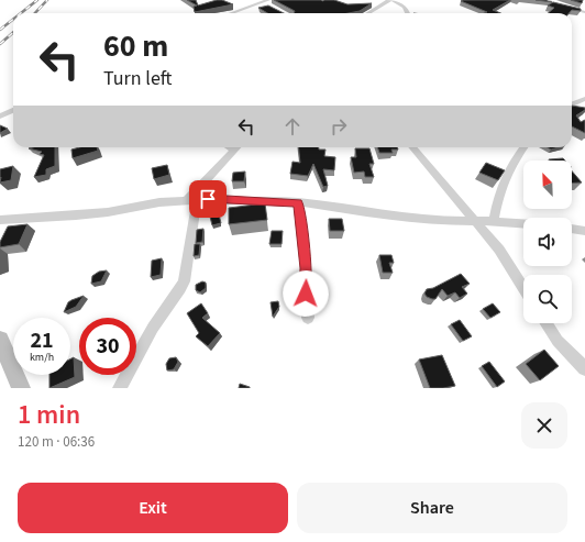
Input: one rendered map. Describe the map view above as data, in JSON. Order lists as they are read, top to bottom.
{
  "north": "top left",
  "page": {
    "turn": ["60 m", "Turn left"],
    "speed": "21 km/h",
    "limit": "30",
    "heading": ["1 min", "120 m · 06:36"],
    "buttons": ["Exit", "Share"]
  }
}
